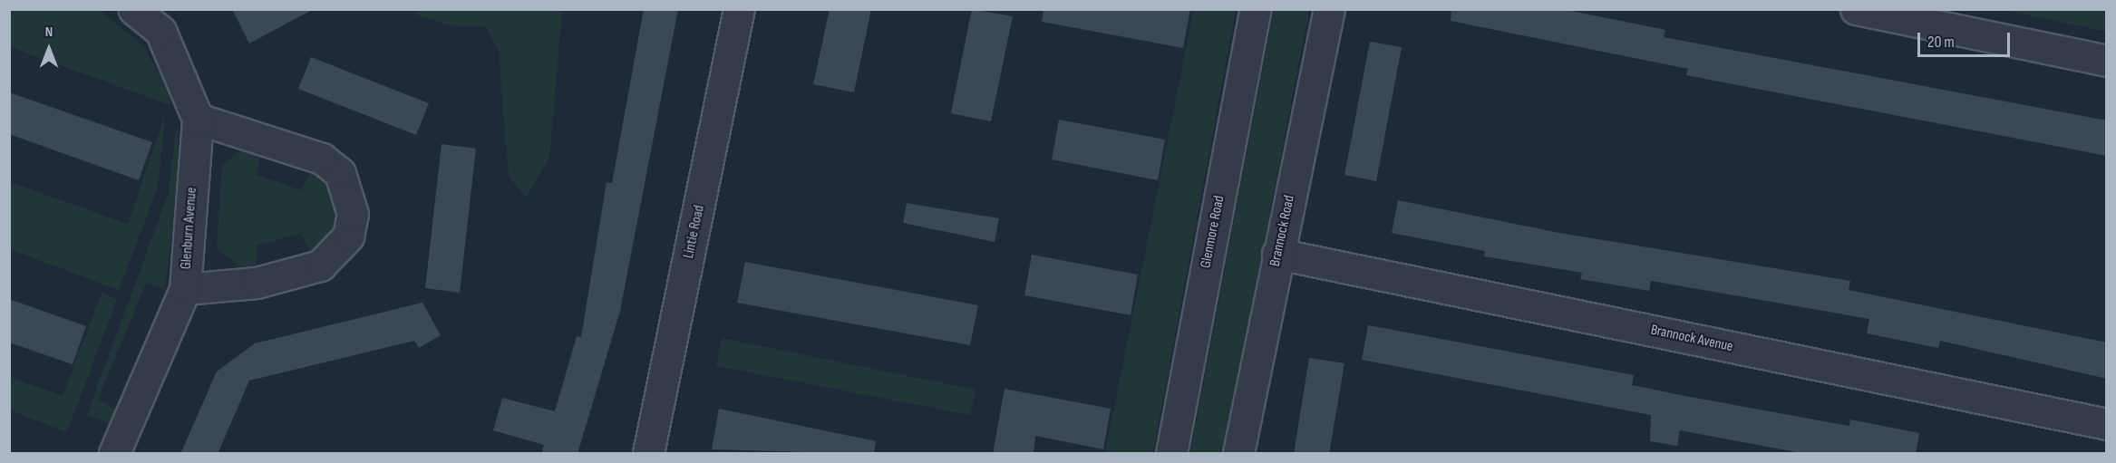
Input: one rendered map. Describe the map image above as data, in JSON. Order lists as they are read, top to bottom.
{
  "streets": {
    "street": [
      "Glenburn Avenue",
      "Brannock Road",
      "Lintie Road",
      "Glenmore Road",
      "Brannock Avenue"
    ]
  },
  "crossings": [
    ["Brannock Road", "Brannock Avenue"]
  ],
  "scale_bar": "20 m",
  "north": "top"
}
